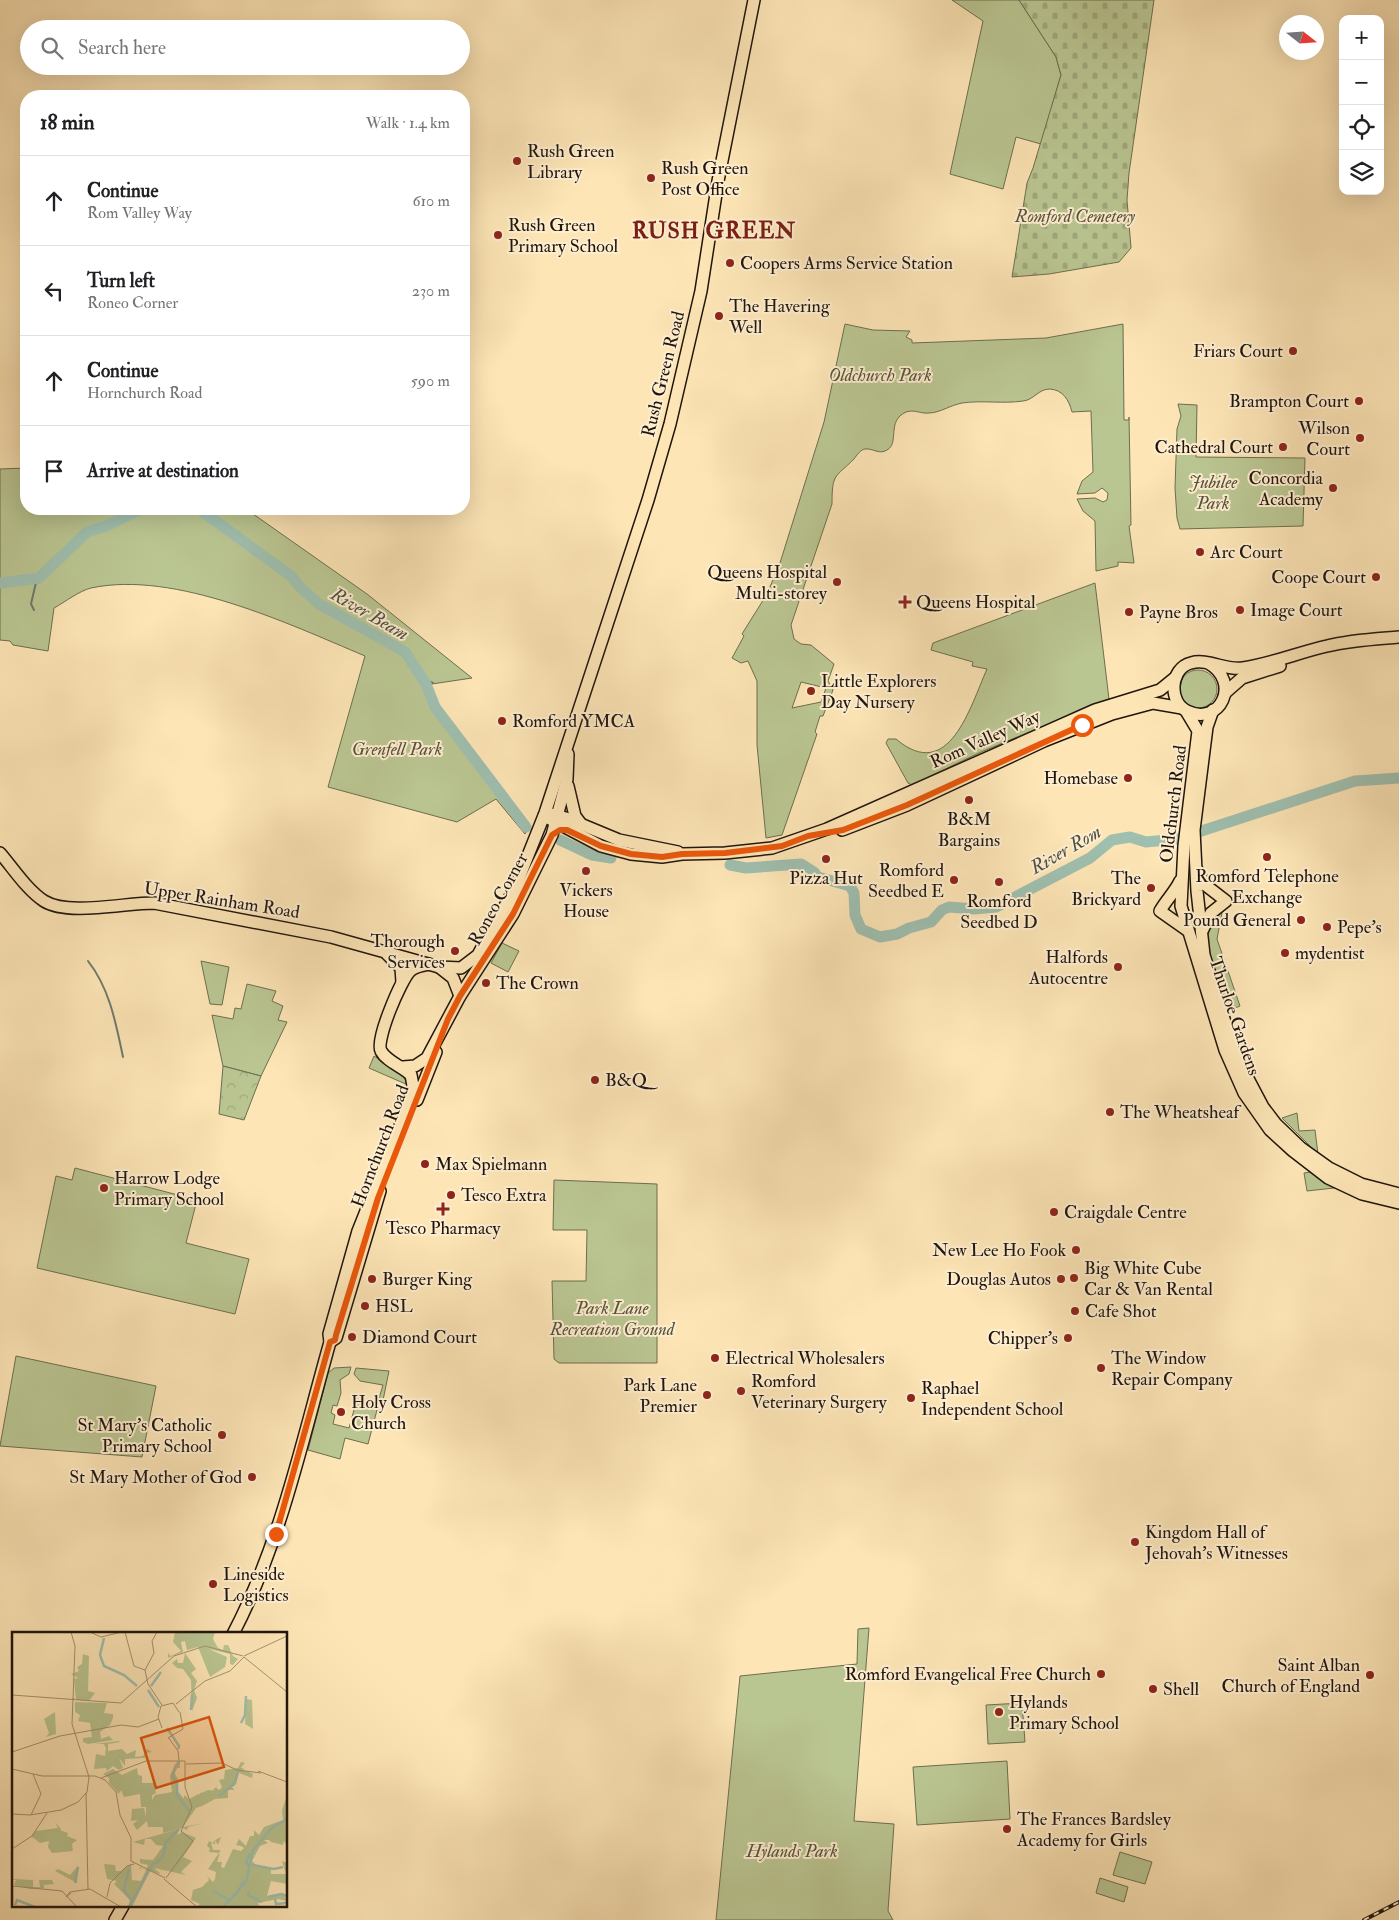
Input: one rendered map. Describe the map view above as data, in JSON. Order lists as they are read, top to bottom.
{
  "streets": {
    "main road": [
      "Rush Green Road",
      "Rom Valley Way",
      "Oldchurch Road",
      "Roneo Corner",
      "Upper Rainham Road",
      "Thurloe Gardens",
      "Hornchurch Road"
    ]
  },
  "crossings": [
    ["Rush Green Road", "Rom Valley Way"],
    ["Rush Green Road", "Roneo Corner"],
    ["Rom Valley Way", "Oldchurch Road"],
    ["Rom Valley Way", "Roneo Corner"],
    ["Oldchurch Road", "Thurloe Gardens"],
    ["Roneo Corner", "Upper Rainham Road"],
    ["Roneo Corner", "Hornchurch Road"]
  ],
  "districts": ["RUSH GREEN"],
  "water": ["River Beam", "River Rom"],
  "parks": [
    "Romford Cemetery",
    "Oldchurch Park",
    "Jubilee Park",
    "Grenfell Park",
    "Park Lane Recreation Ground",
    "Hylands Park"
  ],
  "places": {
    "other": [
      "Rush Green Library",
      "Rush Green Post Office",
      "Rush Green Primary School",
      "Coopers Arms Service Station",
      "The Havering Well",
      "Friars Court",
      "Brampton Court",
      "Wilson Court",
      "Cathedral Court",
      "Concordia Academy",
      "Arc Court",
      "Coope Court",
      "Queens Hospital Multi-storey",
      "Image Court",
      "Payne Bros",
      "Little Explorers Day Nursery",
      "Romford YMCA",
      "Homebase",
      "B&M Bargains",
      "Romford Telephone Exchange",
      "Pizza Hut",
      "Vickers House",
      "Romford Seedbed E",
      "Romford Seedbed D",
      "The Brickyard",
      "Pound General",
      "Pepe's",
      "Thorough Services",
      "mydentist",
      "Halfords Autocentre",
      "The Crown",
      "B&Q",
      "The Wheatsheaf",
      "Max Spielmann",
      "Harrow Lodge Primary School",
      "Tesco Extra",
      "Craigdale Centre",
      "New Lee Ho Fook",
      "Big White Cube Car & Van Rental",
      "Burger King",
      "Douglas Autos",
      "HSL",
      "Cafe Shot",
      "Diamond Court",
      "Chipper's",
      "Electrical Wholesalers",
      "The Window Repair Company",
      "Romford Veterinary Surgery",
      "Park Lane Premier",
      "Raphael Independent School",
      "Holy Cross Church",
      "St Mary's Catholic Primary School",
      "St Mary Mother of God",
      "Kingdom Hall of Jehovah's Witnesses",
      "Lineside Logistics",
      "Romford Evangelical Free Church",
      "Saint Alban Church of England",
      "Shell",
      "Hylands Primary School",
      "The Frances Bardsley Academy for Girls"
    ],
    "health": ["Queens Hospital", "Tesco Pharmacy"]
  },
  "north": "right",
  "page": {
    "map_buttons": ["+", "−"],
    "search": "Search here",
    "heading": ["18 min", "Walk · 1.4 km"],
    "list": [
      ["Continue", "Rom Valley Way", "610 m"],
      ["Turn left", "Roneo Corner", "230 m"],
      ["Continue", "Hornchurch Road", "590 m"],
      "Arrive at destination"
    ]
  }
}
